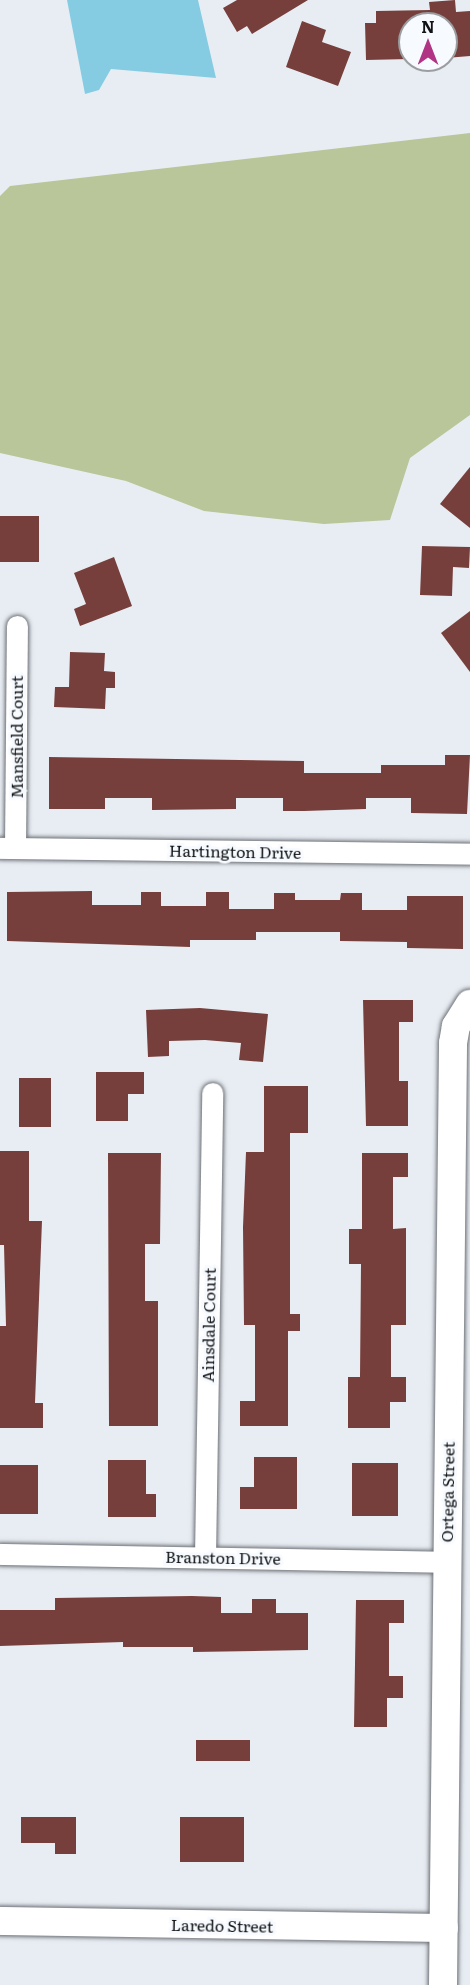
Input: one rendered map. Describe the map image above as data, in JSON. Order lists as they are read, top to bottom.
{
  "streets": {
    "street": [
      "Mansfield Court",
      "Hartington Drive",
      "Ainsdale Court",
      "Ortega Street",
      "Branston Drive",
      "Laredo Street"
    ]
  },
  "crossings": [
    ["Mansfield Court", "Hartington Drive"],
    ["Ainsdale Court", "Branston Drive"],
    ["Ortega Street", "Branston Drive"],
    ["Ortega Street", "Laredo Street"]
  ],
  "north": "top"
}
